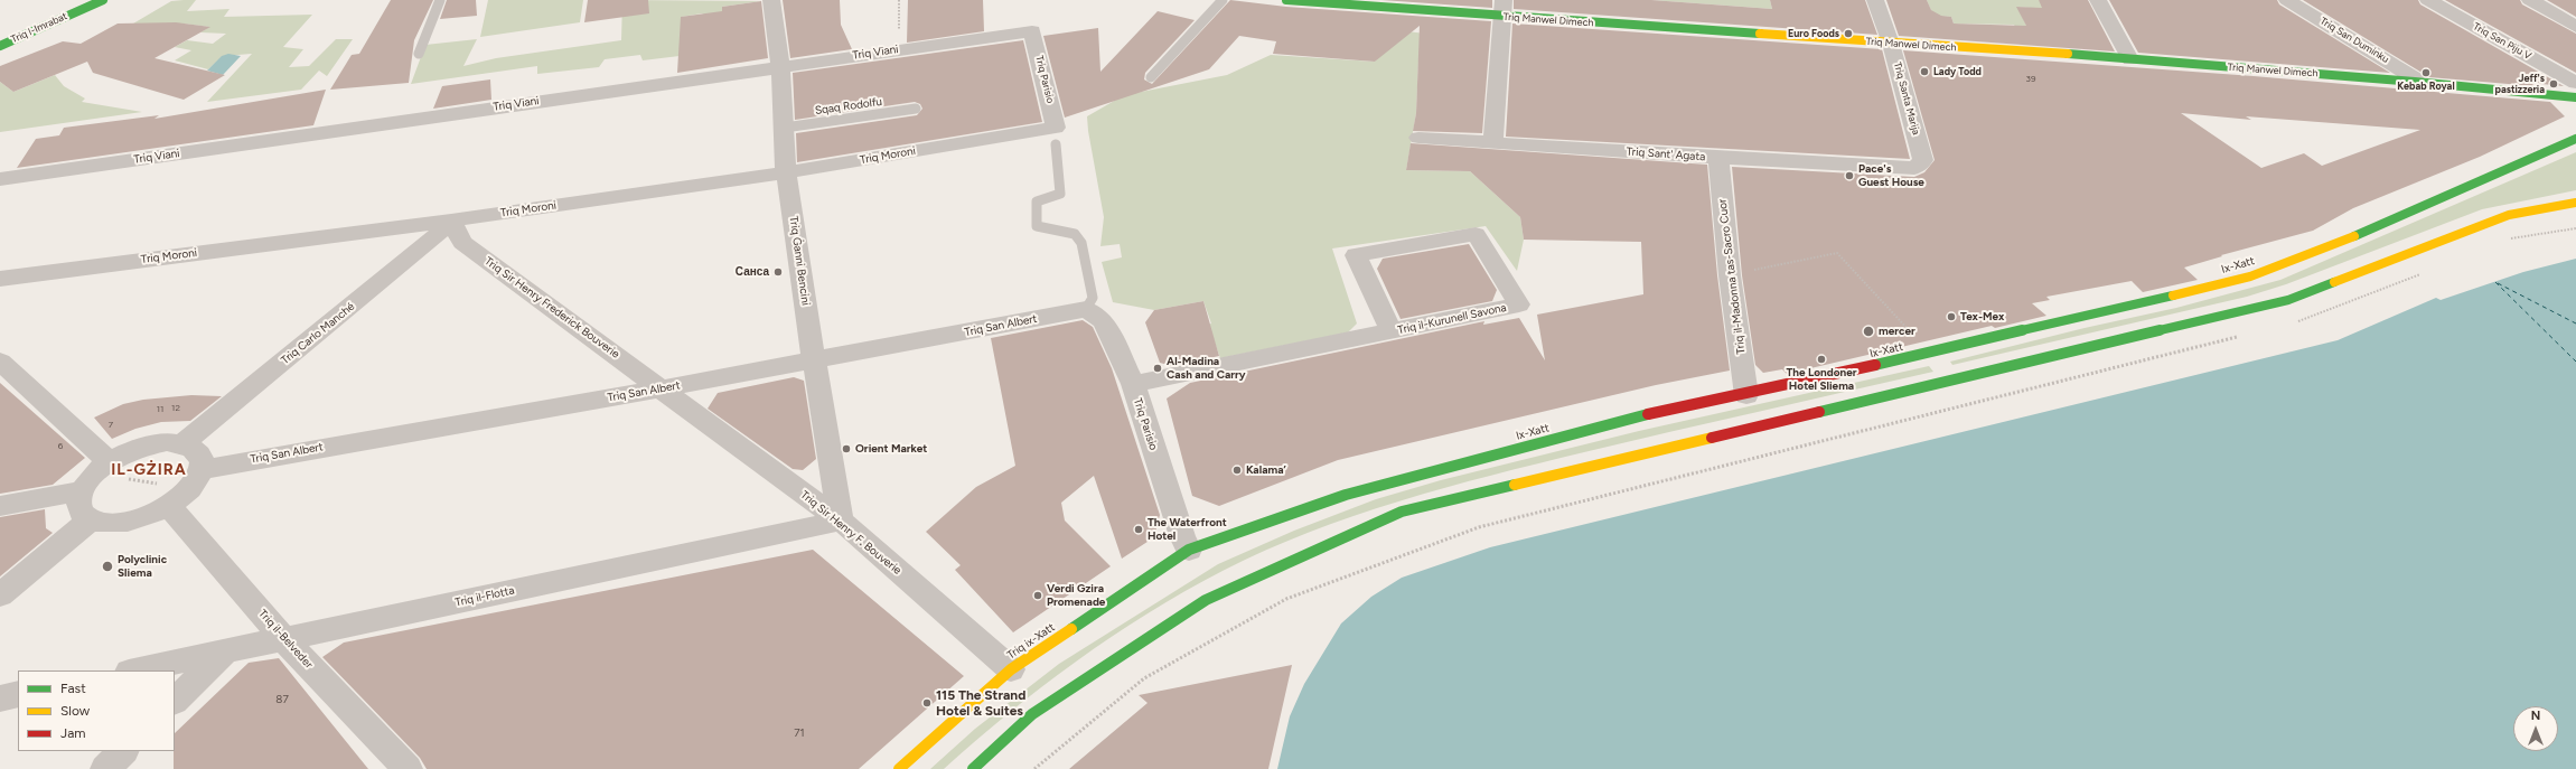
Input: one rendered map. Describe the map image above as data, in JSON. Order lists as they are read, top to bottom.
{
  "streets": {
    "main road": [
      "Triq Manwel Dimech",
      "Triq l-Imrabat",
      "Ix-Xatt",
      "Triq ix-Xatt"
    ],
    "street": [
      "Triq San Duminku",
      "Triq San Piju V",
      "Triq Viani",
      "Triq Parisio",
      "Triq Santa Marija",
      "Triq Sant' Agata",
      "Triq Moroni",
      "Triq Ġanni Bencini",
      "Triq il-Madonna tas-Sacro Cuor",
      "Triq Sir Henry Frederick Bouverie",
      "Triq il-Kurunell Savona",
      "Triq San Albert",
      "Triq Carlo Manché",
      "Triq Sir Henry F. Bouverie",
      "Triq il-Flotta",
      "Triq il-Belveder"
    ],
    "lane": ["Sqaq Rodolfu"]
  },
  "crossings": [
    ["Triq Manwel Dimech", "Triq San Duminku"],
    ["Triq Manwel Dimech", "Triq Santa Marija"],
    ["Triq Viani", "Triq Parisio"],
    ["Triq Viani", "Triq Ġanni Bencini"],
    ["Triq Parisio", "Triq Moroni"],
    ["Triq Parisio", "Ix-Xatt"],
    ["Triq Parisio", "Triq il-Kurunell Savona"],
    ["Triq Parisio", "Triq San Albert"],
    ["Triq Parisio", "Triq ix-Xatt"],
    ["Triq Santa Marija", "Triq Sant' Agata"],
    ["Sqaq Rodolfu", "Triq Ġanni Bencini"],
    ["Triq Sant' Agata", "Triq il-Madonna tas-Sacro Cuor"],
    ["Triq Moroni", "Triq Ġanni Bencini"],
    ["Triq Moroni", "Triq Sir Henry Frederick Bouverie"],
    ["Triq Moroni", "Triq Carlo Manché"],
    ["Triq Ġanni Bencini", "Triq San Albert"],
    ["Triq Ġanni Bencini", "Triq Sir Henry F. Bouverie"],
    ["Triq Ġanni Bencini", "Triq il-Flotta"],
    ["Ix-Xatt", "Triq il-Madonna tas-Sacro Cuor"],
    ["Ix-Xatt", "Triq ix-Xatt"],
    ["Triq Sir Henry Frederick Bouverie", "Triq San Albert"],
    ["Triq Sir Henry Frederick Bouverie", "Triq Carlo Manché"],
    ["Triq Sir Henry Frederick Bouverie", "Triq Sir Henry F. Bouverie"],
    ["Triq San Albert", "Triq Sir Henry F. Bouverie"],
    ["Triq Sir Henry F. Bouverie", "Triq il-Flotta"],
    ["Triq Sir Henry F. Bouverie", "Triq ix-Xatt"],
    ["Triq il-Flotta", "Triq il-Belveder"]
  ],
  "districts": ["IL-GŻIRA"],
  "places": [
    "Euro Foods",
    "Lady Todd",
    "Kebab Royal",
    "Jeff's pastizzeria",
    "Pace's Guest House",
    "Санса",
    "Tex-Mex",
    "mercer",
    "The Londoner Hotel Sliema",
    "Al-Madina Cash and Carry",
    "Orient Market",
    "Kalama’",
    "The Waterfront Hotel",
    "Polyclinic Sliema",
    "Verdi Gzira Promenade",
    "115 The Strand Hotel & Suites"
  ],
  "house_numbers": [
    "39",
    "12",
    "11",
    "7",
    "6",
    "87",
    "71"
  ],
  "legend": ["Fast", "Slow", "Jam"],
  "north": "top"
}
